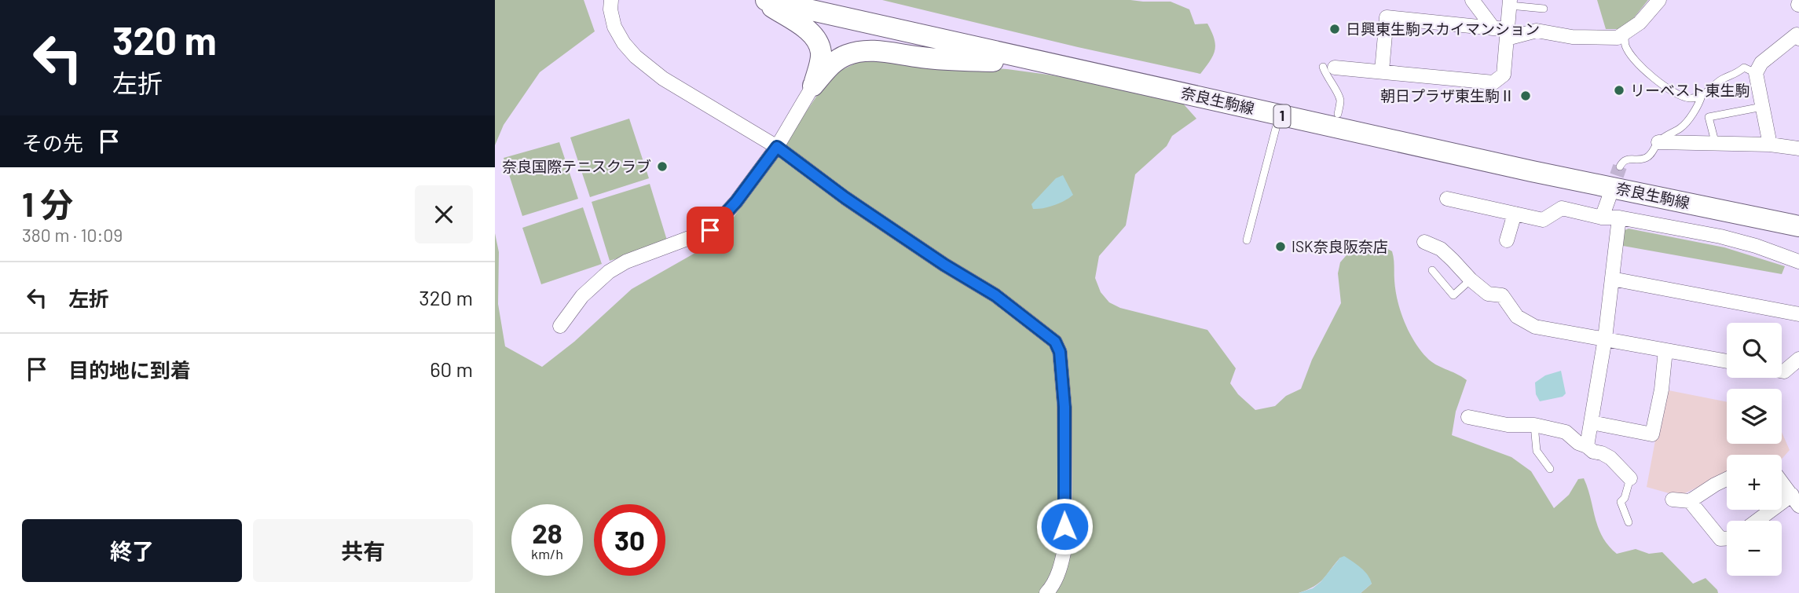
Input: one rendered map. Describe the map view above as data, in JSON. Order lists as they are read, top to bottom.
{
  "streets": {
    "main road": ["奈良生駒線", "1"]
  },
  "places": [
    "日興東生駒スカイマンション",
    "リーベスト東生駒",
    "朝日プラザ東生駒Ⅱ",
    "奈良国際テニスクラブ",
    "ISK奈良阪奈店"
  ],
  "page": {
    "turn": ["320 m", "左折"],
    "then": "その先",
    "heading": ["1 分", "380 m · 10:09"],
    "list": [
      {
        "name": "左折",
        "value": "320 m"
      },
      {
        "name": "目的地に到着",
        "value": "60 m"
      }
    ],
    "map_buttons": ["+", "−"],
    "speed": "28 km/h",
    "limit": "30",
    "buttons": ["終了", "共有"]
  }
}
